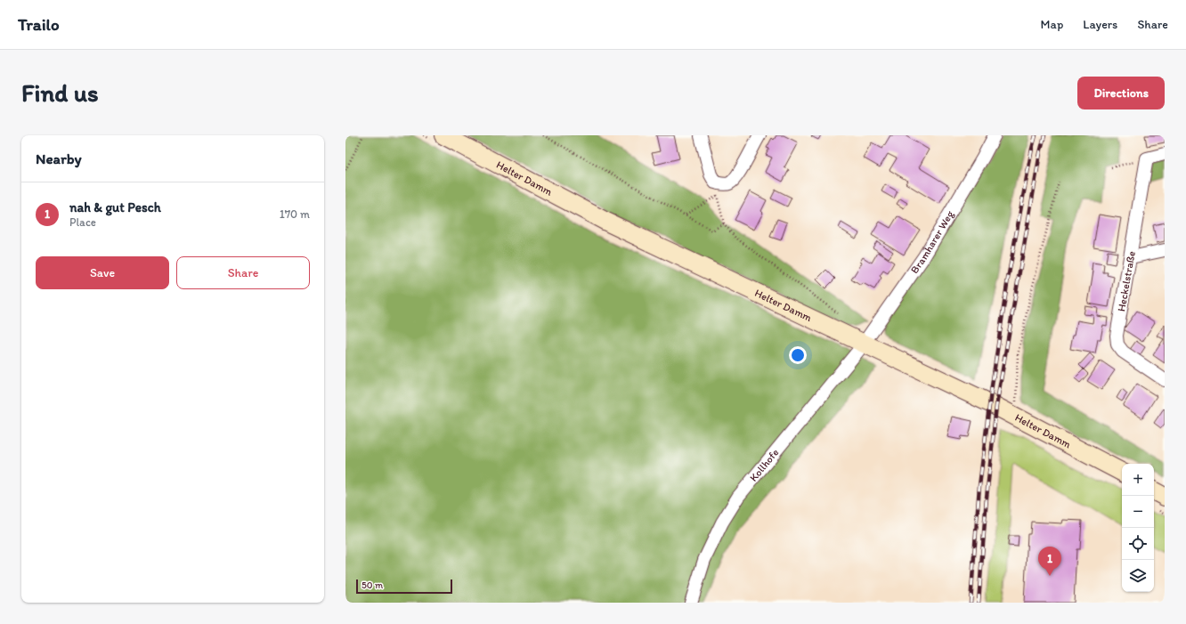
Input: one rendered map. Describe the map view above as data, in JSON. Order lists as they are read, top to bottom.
{
  "streets": {
    "street": [
      "Helter Damm",
      "Bramharer Weg",
      "Heckelstraße",
      "Kollhofe"
    ]
  },
  "crossings": [
    ["Helter Damm", "Bramharer Weg"],
    ["Helter Damm", "Kollhofe"],
    ["Bramharer Weg", "Kollhofe"]
  ],
  "scale_bar": "50 m",
  "page": {
    "header": "Trailo",
    "nav": ["Map", "Layers", "Share"],
    "buttons": [
      "Directions",
      ["Save", "Share"]
    ],
    "title": "Find us",
    "heading": "Nearby",
    "list": [
      {
        "mark": "1",
        "name": "nah & gut Pesch",
        "note": "Place",
        "value": "170 m"
      }
    ],
    "map_buttons": ["+", "−"],
    "pins": "1",
    "scale": "50 m"
  }
}
